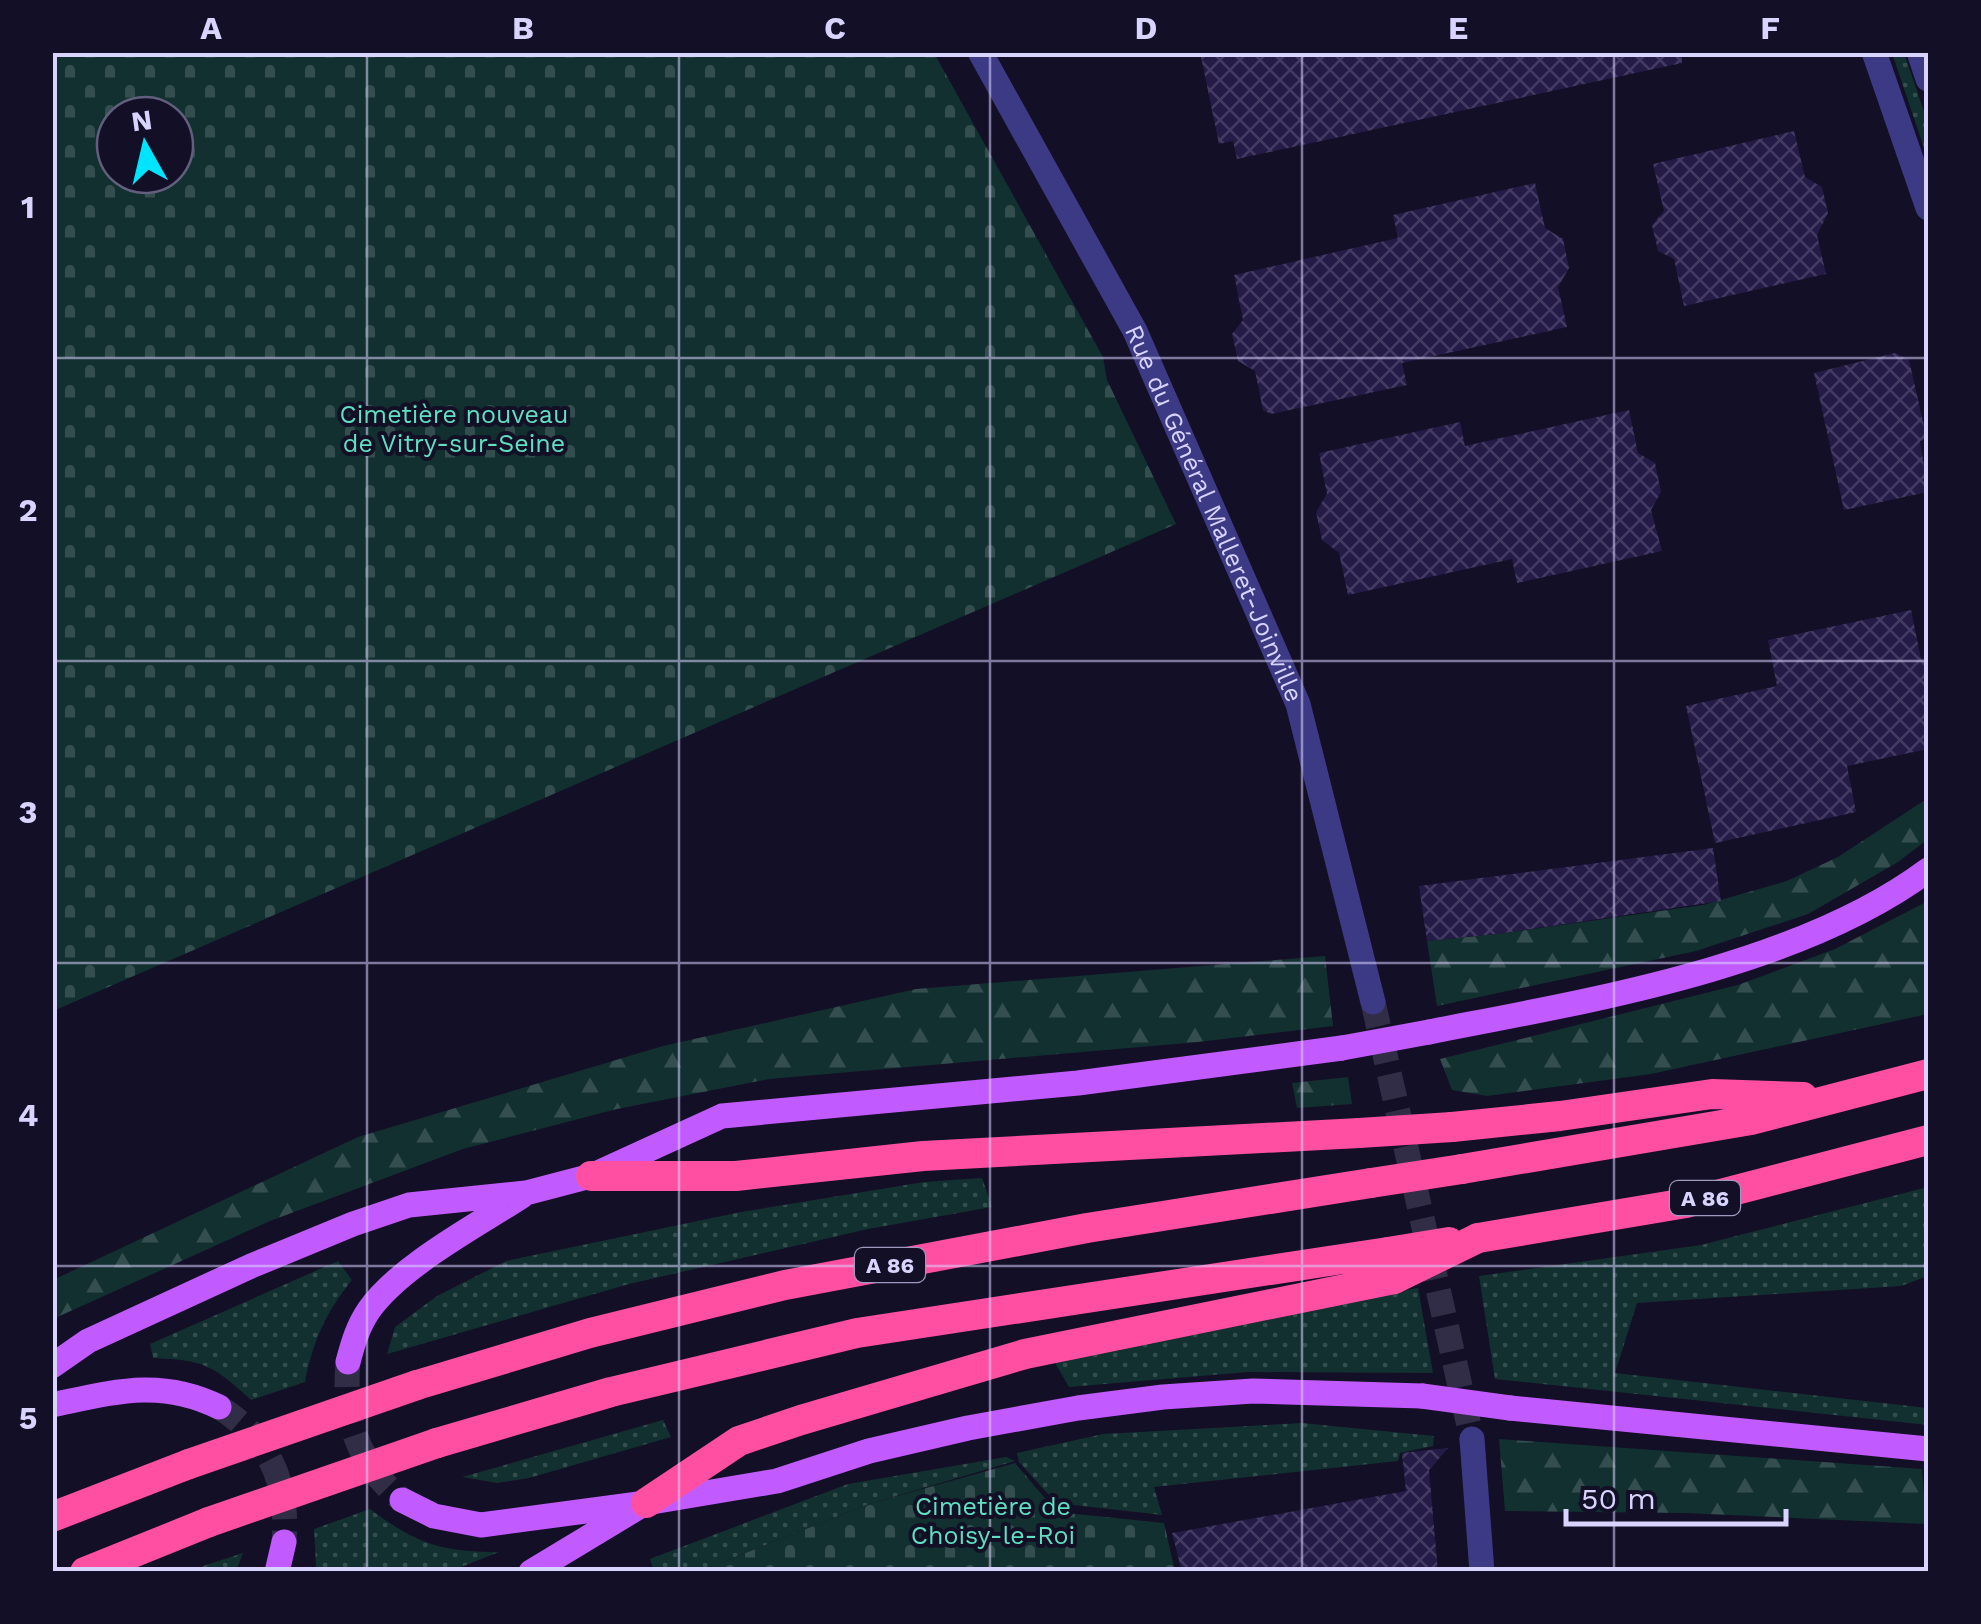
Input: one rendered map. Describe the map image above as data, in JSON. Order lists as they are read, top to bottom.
{
  "streets": {
    "highway": ["A 86"],
    "street": ["Rue du Général Malleret-Joinville"]
  },
  "parks": ["Cimetière nouveau de Vitry-sur-Seine", "Cimetière de Choisy-le-Roi"],
  "scale_bar": "50 m",
  "north": "top",
  "grid": {
    "columns": [
      "A",
      "B",
      "C",
      "D",
      "E",
      "F"
    ],
    "rows": [
      "1",
      "2",
      "3",
      "4",
      "5"
    ]
  }
}
